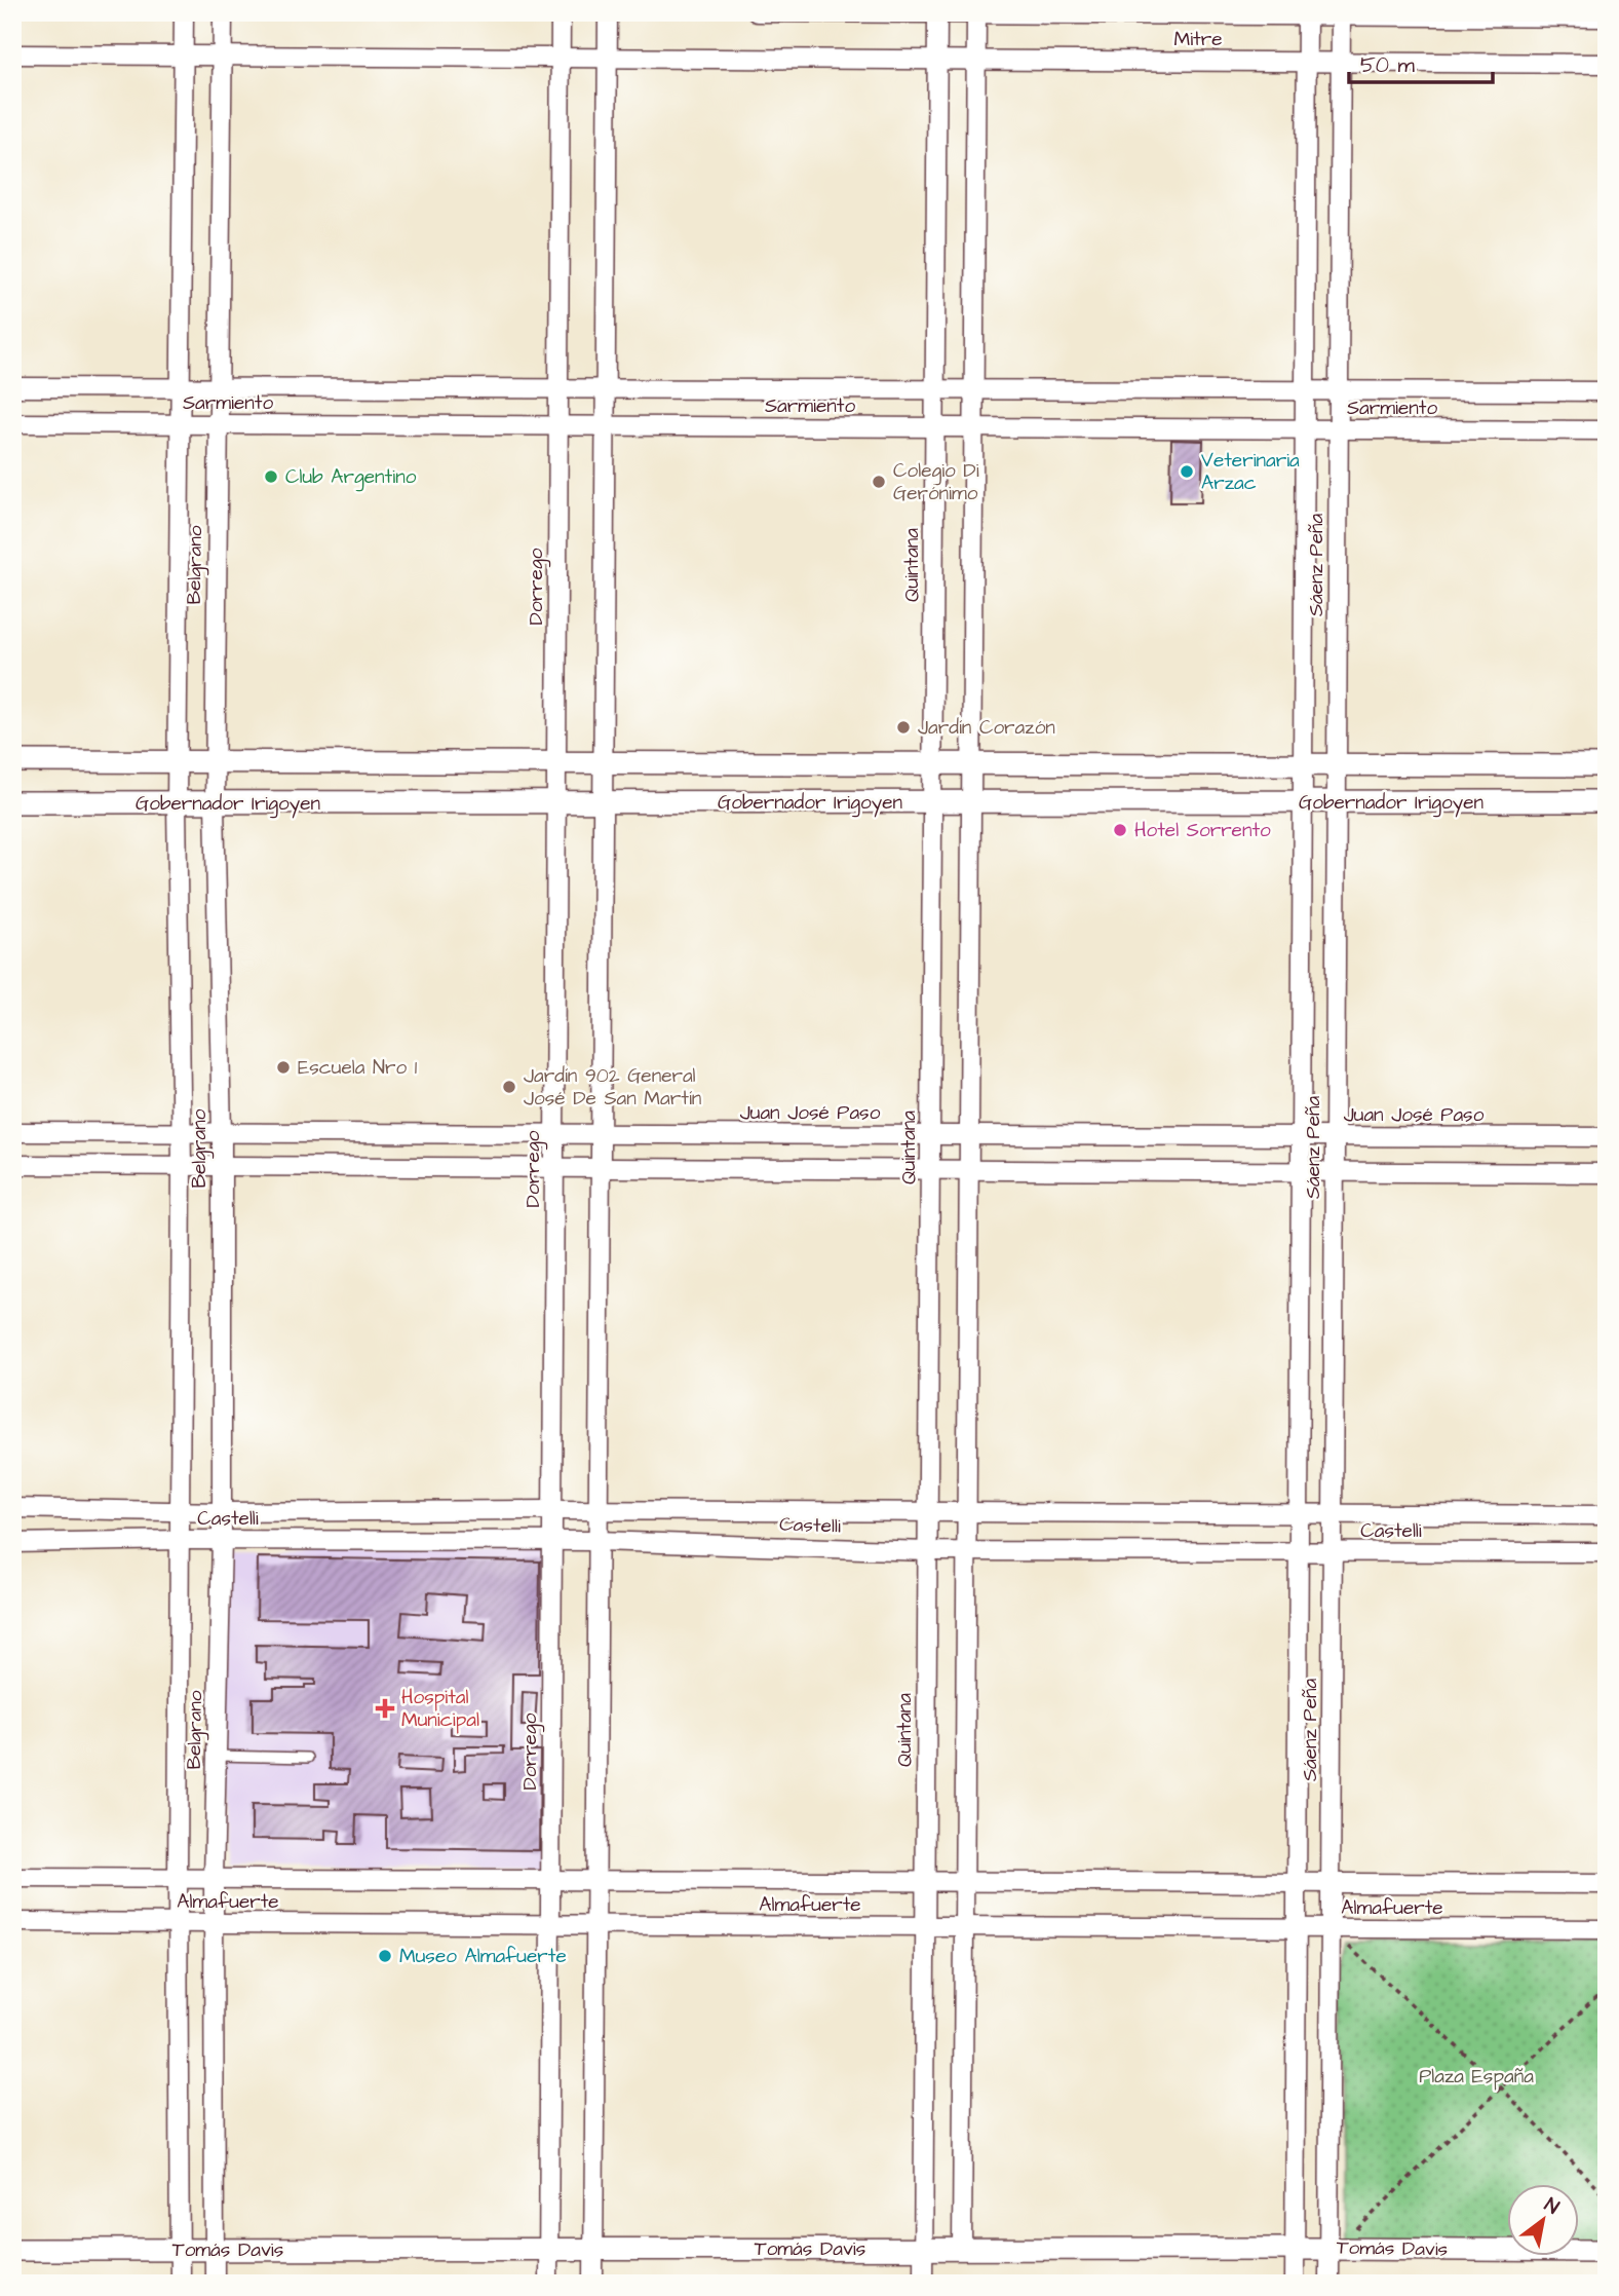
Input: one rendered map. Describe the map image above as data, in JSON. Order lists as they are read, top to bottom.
{
  "streets": {
    "street": [
      "Mitre",
      "Sarmiento",
      "Belgrano",
      "Quintana",
      "Sáenz Peña",
      "Dorrego",
      "Gobernador Irigoyen",
      "Juan José Paso",
      "Castelli",
      "Almafuerte",
      "Tomás Davis"
    ]
  },
  "crossings": [
    ["Mitre", "Belgrano"],
    ["Mitre", "Quintana"],
    ["Mitre", "Sáenz Peña"],
    ["Mitre", "Dorrego"],
    ["Sarmiento", "Belgrano"],
    ["Sarmiento", "Quintana"],
    ["Sarmiento", "Sáenz Peña"],
    ["Sarmiento", "Dorrego"],
    ["Belgrano", "Gobernador Irigoyen"],
    ["Belgrano", "Juan José Paso"],
    ["Belgrano", "Castelli"],
    ["Belgrano", "Almafuerte"],
    ["Belgrano", "Tomás Davis"],
    ["Quintana", "Gobernador Irigoyen"],
    ["Quintana", "Juan José Paso"],
    ["Quintana", "Castelli"],
    ["Quintana", "Almafuerte"],
    ["Quintana", "Tomás Davis"],
    ["Sáenz Peña", "Gobernador Irigoyen"],
    ["Sáenz Peña", "Juan José Paso"],
    ["Sáenz Peña", "Castelli"],
    ["Sáenz Peña", "Almafuerte"],
    ["Sáenz Peña", "Tomás Davis"],
    ["Dorrego", "Gobernador Irigoyen"],
    ["Dorrego", "Juan José Paso"],
    ["Dorrego", "Castelli"],
    ["Dorrego", "Almafuerte"],
    ["Dorrego", "Tomás Davis"]
  ],
  "parks": ["Plaza España"],
  "places": {
    "other": [
      "Veterinaria Arzac",
      "Club Argentino",
      "Colegio Di Gerónimo",
      "Jardín Corazón",
      "Hotel Sorrento",
      "Escuela Nro 1",
      "Jardín 902 General José De San Martín",
      "Museo Almafuerte"
    ],
    "health": ["Hospital Municipal"]
  },
  "scale_bar": "50 m",
  "north": "top right"
}
